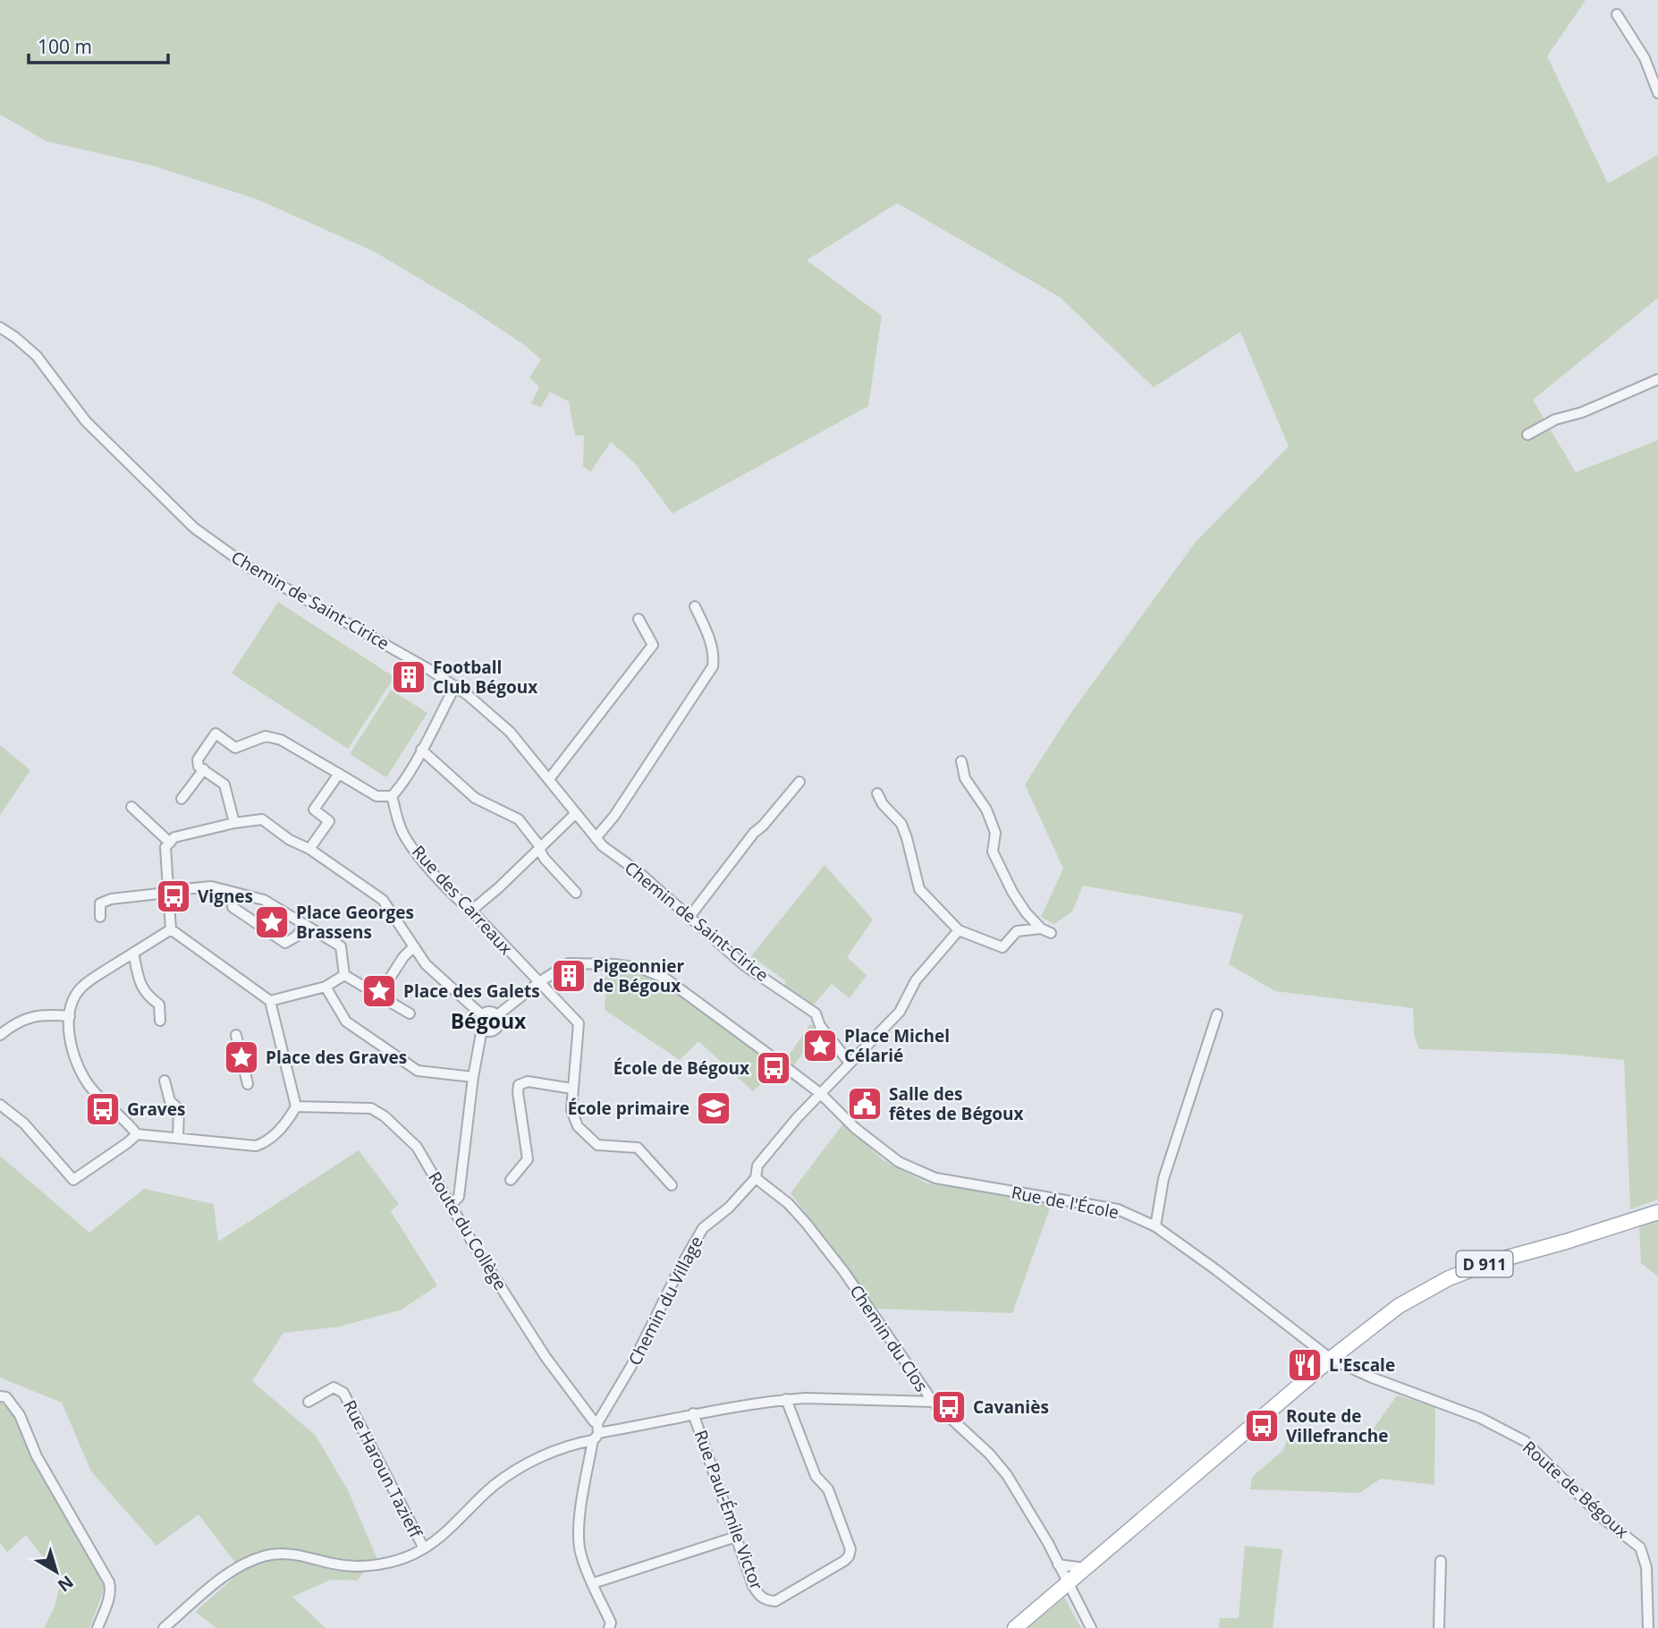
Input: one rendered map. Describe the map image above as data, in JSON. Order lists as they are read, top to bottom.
{
  "streets": {
    "main road": ["D 911"],
    "street": [
      "Chemin de Saint-Cirice",
      "Rue des Carreaux",
      "Rue de l'École",
      "Route du Collège",
      "Chemin du Village",
      "Chemin du Clos",
      "Rue Haroun Tazieff",
      "Route de Bégoux",
      "Rue Paul-Émile Victor"
    ]
  },
  "crossings": [
    ["Chemin de Saint-Cirice", "Chemin du Village"],
    ["Rue des Carreaux", "Rue de l'École"],
    ["Rue de l'École", "D 911"],
    ["Rue de l'École", "Chemin du Village"],
    ["Rue de l'École", "Route de Bégoux"],
    ["Route du Collège", "Chemin du Village"],
    ["D 911", "Chemin du Clos"],
    ["D 911", "Route de Bégoux"],
    ["Chemin du Village", "Chemin du Clos"]
  ],
  "districts": ["Bégoux"],
  "places": {
    "building": ["Football Club Bégoux", "Pigeonnier de Bégoux"],
    "bus stop": [
      "Vignes",
      "École de Bégoux",
      "Graves",
      "Cavaniès",
      "Route de Villefranche"
    ],
    "place": [
      "Place Georges Brassens",
      "Place des Galets",
      "Place Michel Célarié",
      "Place des Graves"
    ],
    "public building": ["Salle des fêtes de Bégoux"],
    "school or university": ["École primaire"],
    "restaurant": ["L'Escale"]
  },
  "scale_bar": "100 m",
  "north": "bottom right"
}
